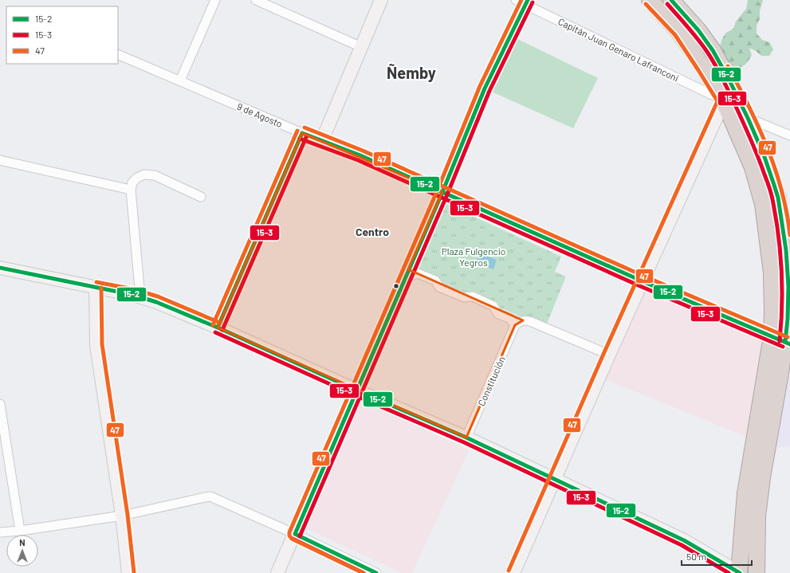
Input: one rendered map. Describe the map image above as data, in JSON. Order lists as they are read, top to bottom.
{
  "streets": {
    "street": ["Capitán Juan Genaro Lafranconi", "9 de Agosto", "Constitución"]
  },
  "districts": ["Ñemby", "Centro"],
  "parks": ["Plaza Fulgencio Yegros"],
  "lines": ["transit line 15-2", "transit line 47", "transit line 15-3"],
  "legend": ["15-2", "15-3", "47"],
  "scale_bar": "50 m",
  "north": "top"
}
